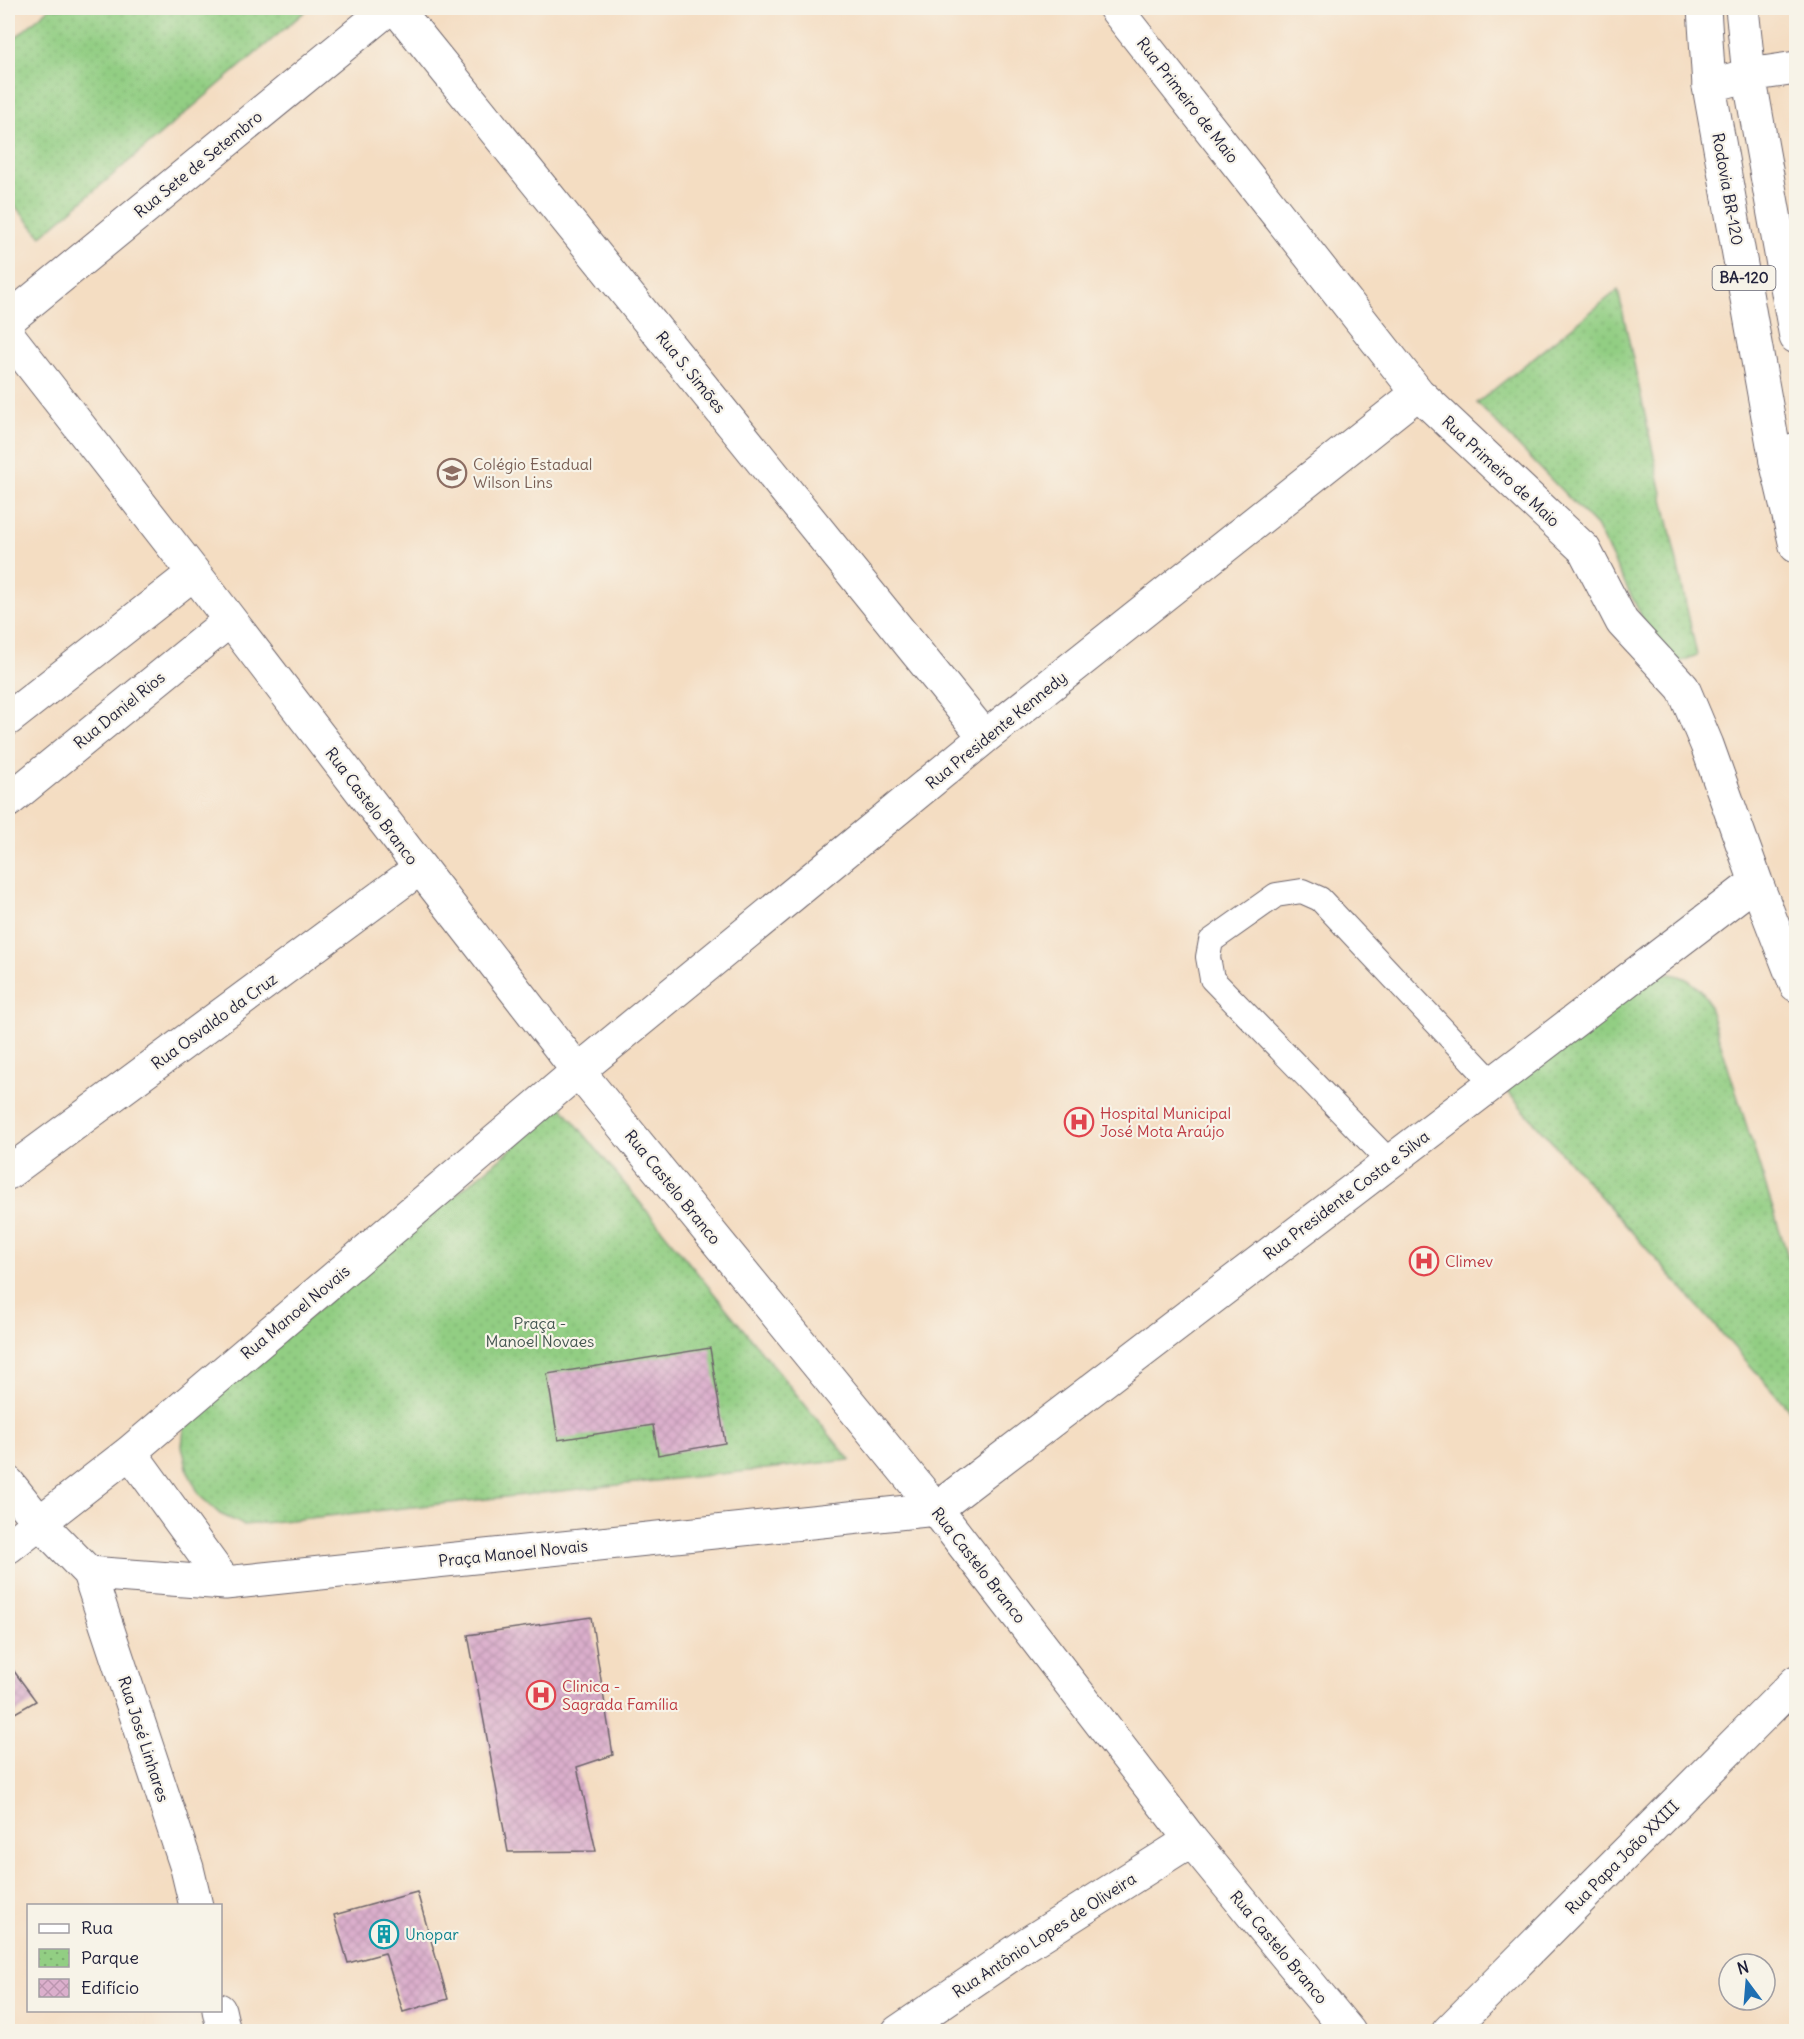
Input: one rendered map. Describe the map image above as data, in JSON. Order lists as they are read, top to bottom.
{
  "streets": {
    "street": [
      "Rua Primeiro de Maio",
      "Rua Sete de Setembro",
      "Rodovia BR-120",
      "BA-120",
      "Rua S. Simões",
      "Rua Daniel Rios",
      "Rua Presidente Kennedy",
      "Rua Castelo Branco",
      "Rua Osvaldo da Cruz",
      "Rua Presidente Costa e Silva",
      "Rua Manoel Novais",
      "Praça Manoel Novais",
      "Rua José Linhares",
      "Rua Papa João XXIII",
      "Rua Antônio Lopes de Oliveira"
    ]
  },
  "crossings": [
    ["Rua Primeiro de Maio", "Rua Presidente Kennedy"],
    ["Rua Primeiro de Maio", "Rua Presidente Costa e Silva"],
    ["Rua S. Simões", "Rua Presidente Kennedy"],
    ["Rua Daniel Rios", "Rua Castelo Branco"],
    ["Rua Presidente Kennedy", "Rua Castelo Branco"],
    ["Rua Presidente Kennedy", "Rua Manoel Novais"],
    ["Rua Castelo Branco", "Rua Osvaldo da Cruz"],
    ["Rua Castelo Branco", "Rua Presidente Costa e Silva"],
    ["Rua Castelo Branco", "Rua Manoel Novais"],
    ["Rua Castelo Branco", "Praça Manoel Novais"],
    ["Rua Castelo Branco", "Rua Antônio Lopes de Oliveira"],
    ["Rua Presidente Costa e Silva", "Praça Manoel Novais"],
    ["Praça Manoel Novais", "Rua José Linhares"]
  ],
  "parks": ["Praça - Manoel Novaes"],
  "places": {
    "school or university": ["Colégio Estadual Wilson Lins"],
    "hospital": ["Hospital Municipal José Mota Araújo", "Climev", "Clinica - Sagrada Família"],
    "building": ["Unopar"]
  },
  "legend": ["Rua", "Parque", "Edifício"],
  "north": "top"
}
